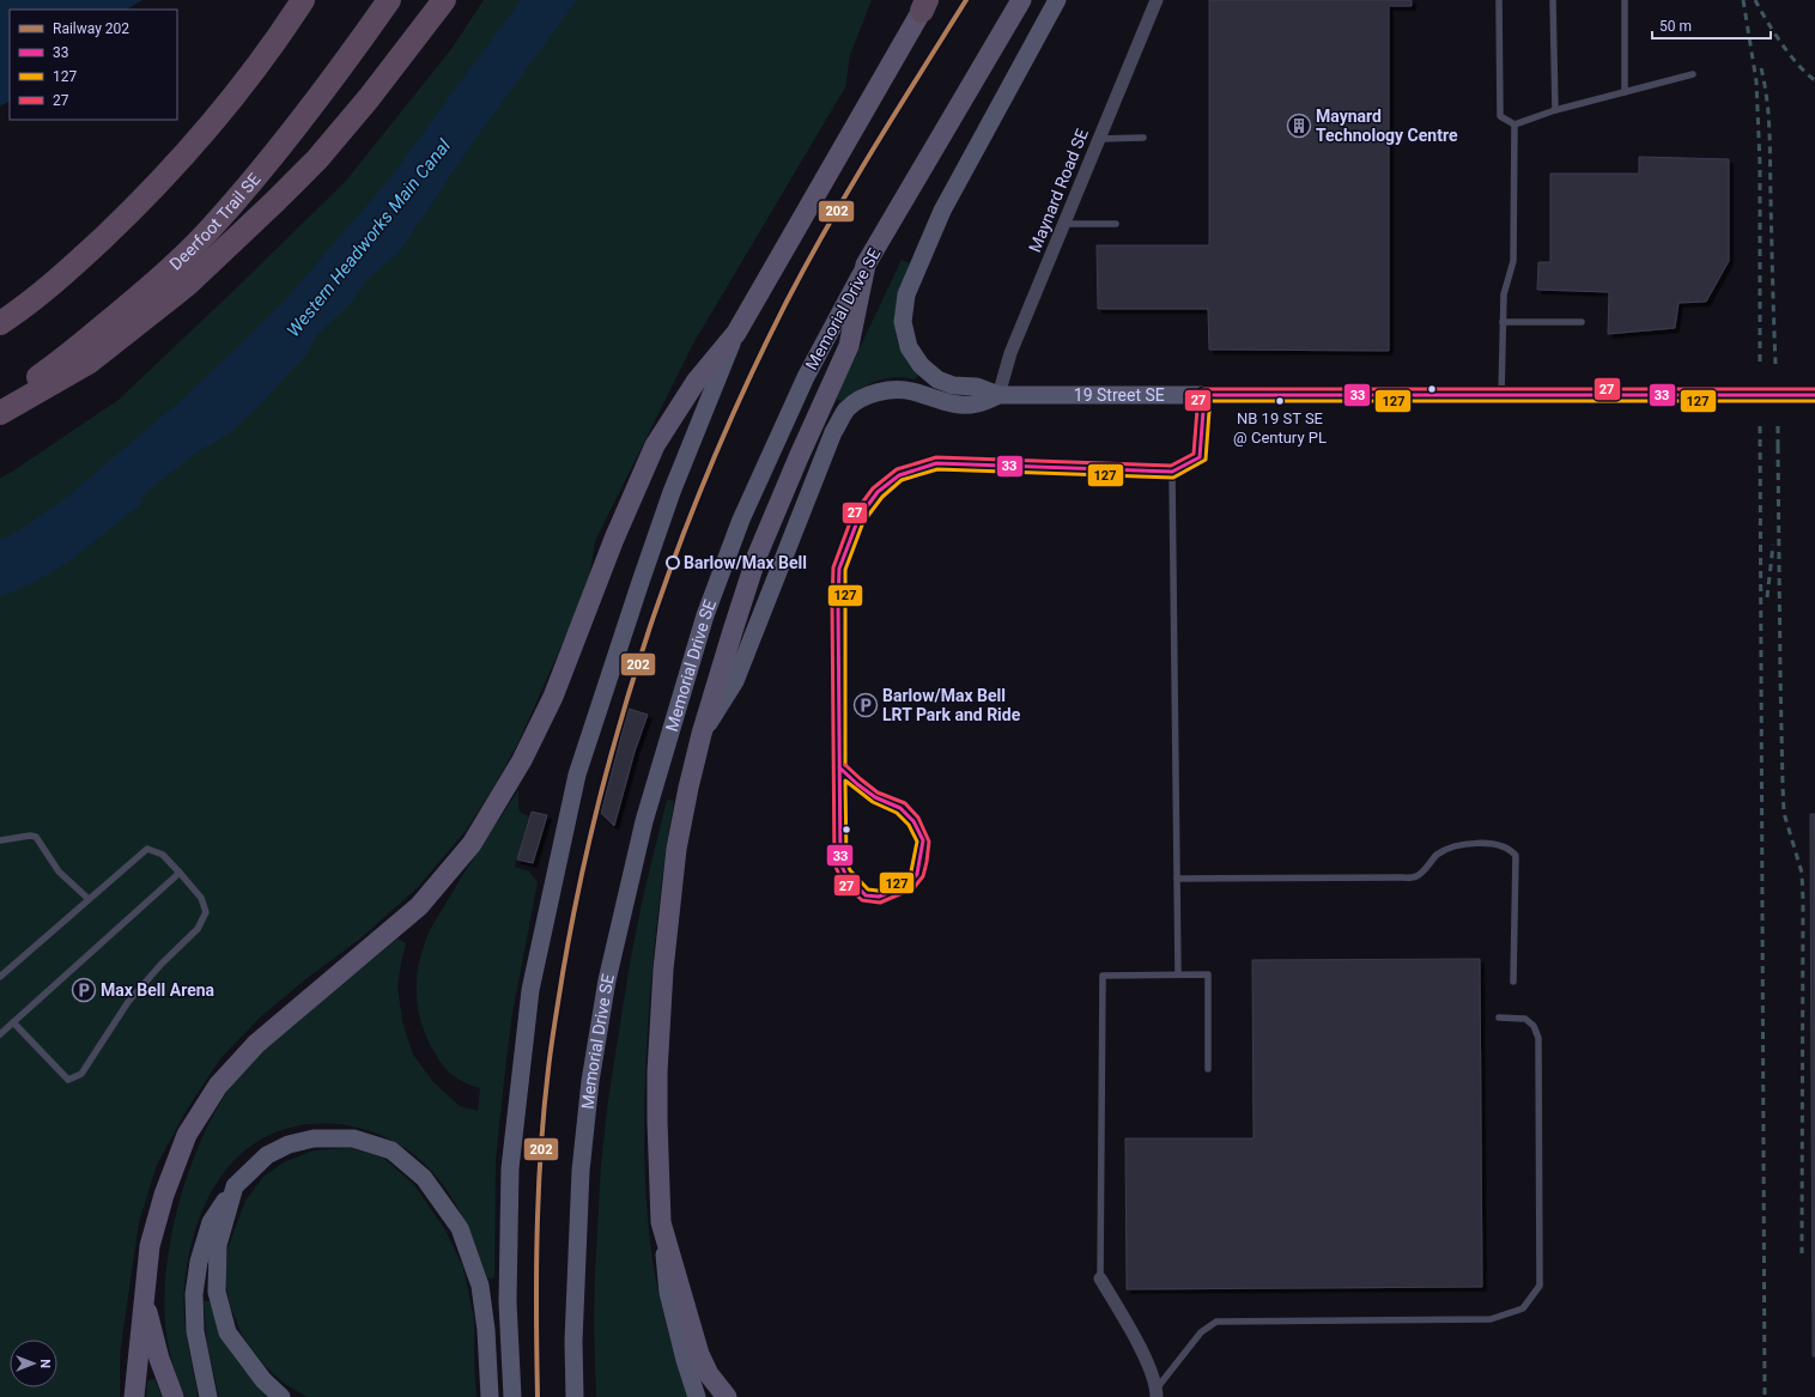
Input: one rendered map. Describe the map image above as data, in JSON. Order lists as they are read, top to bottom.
{
  "streets": {
    "highway": ["Deerfoot Trail SE"],
    "main road": ["Memorial Drive SE", "19 Street SE"],
    "street": ["Maynard Road SE"]
  },
  "crossings": [
    ["Maynard Road SE", "19 Street SE"]
  ],
  "water": ["Western Headworks Main Canal"],
  "places": {
    "building": ["Maynard Technology Centre"],
    "other": ["NB 19 ST SE @ Century PL", "Barlow/Max Bell"],
    "parking": ["Barlow/Max Bell LRT Park and Ride", "Max Bell Arena"]
  },
  "lines": [
    "rail line 202",
    "transit line 27",
    "transit line 33",
    "transit line 127"
  ],
  "legend": [
    "Railway 202",
    "33",
    "127",
    "27"
  ],
  "scale_bar": "50 m",
  "north": "right"
}
